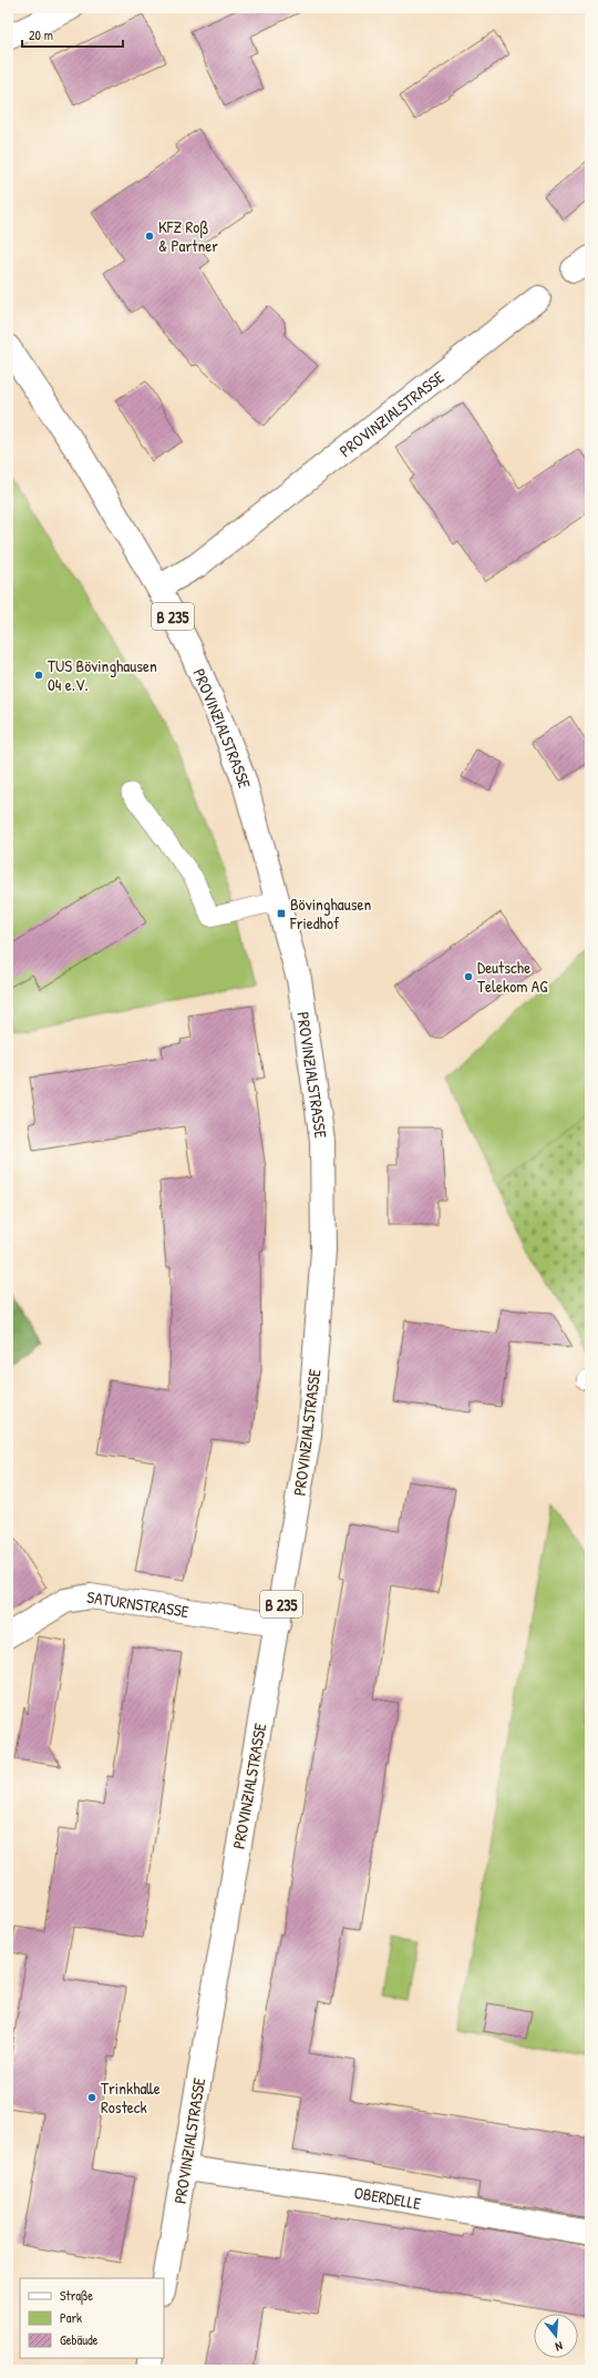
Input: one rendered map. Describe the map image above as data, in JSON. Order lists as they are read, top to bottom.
{
  "streets": {
    "main road": [
      "PROVINZIALSTRASSE",
      "B 235",
      "SATURNSTRASSE",
      "OBERDELLE"
    ]
  },
  "crossings": [
    ["PROVINZIALSTRASSE", "SATURNSTRASSE"],
    ["PROVINZIALSTRASSE", "OBERDELLE"]
  ],
  "places": {
    "other": [
      "KFZ Roß & Partner",
      "TUS Bövinghausen 04 e.V.",
      "Deutsche Telekom AG",
      "Trinkhalle Rosteck"
    ],
    "transit": ["Bövinghausen Friedhof"]
  },
  "legend": ["Straße", "Park", "Gebäude"],
  "scale_bar": "20 m",
  "north": "bottom"
}
